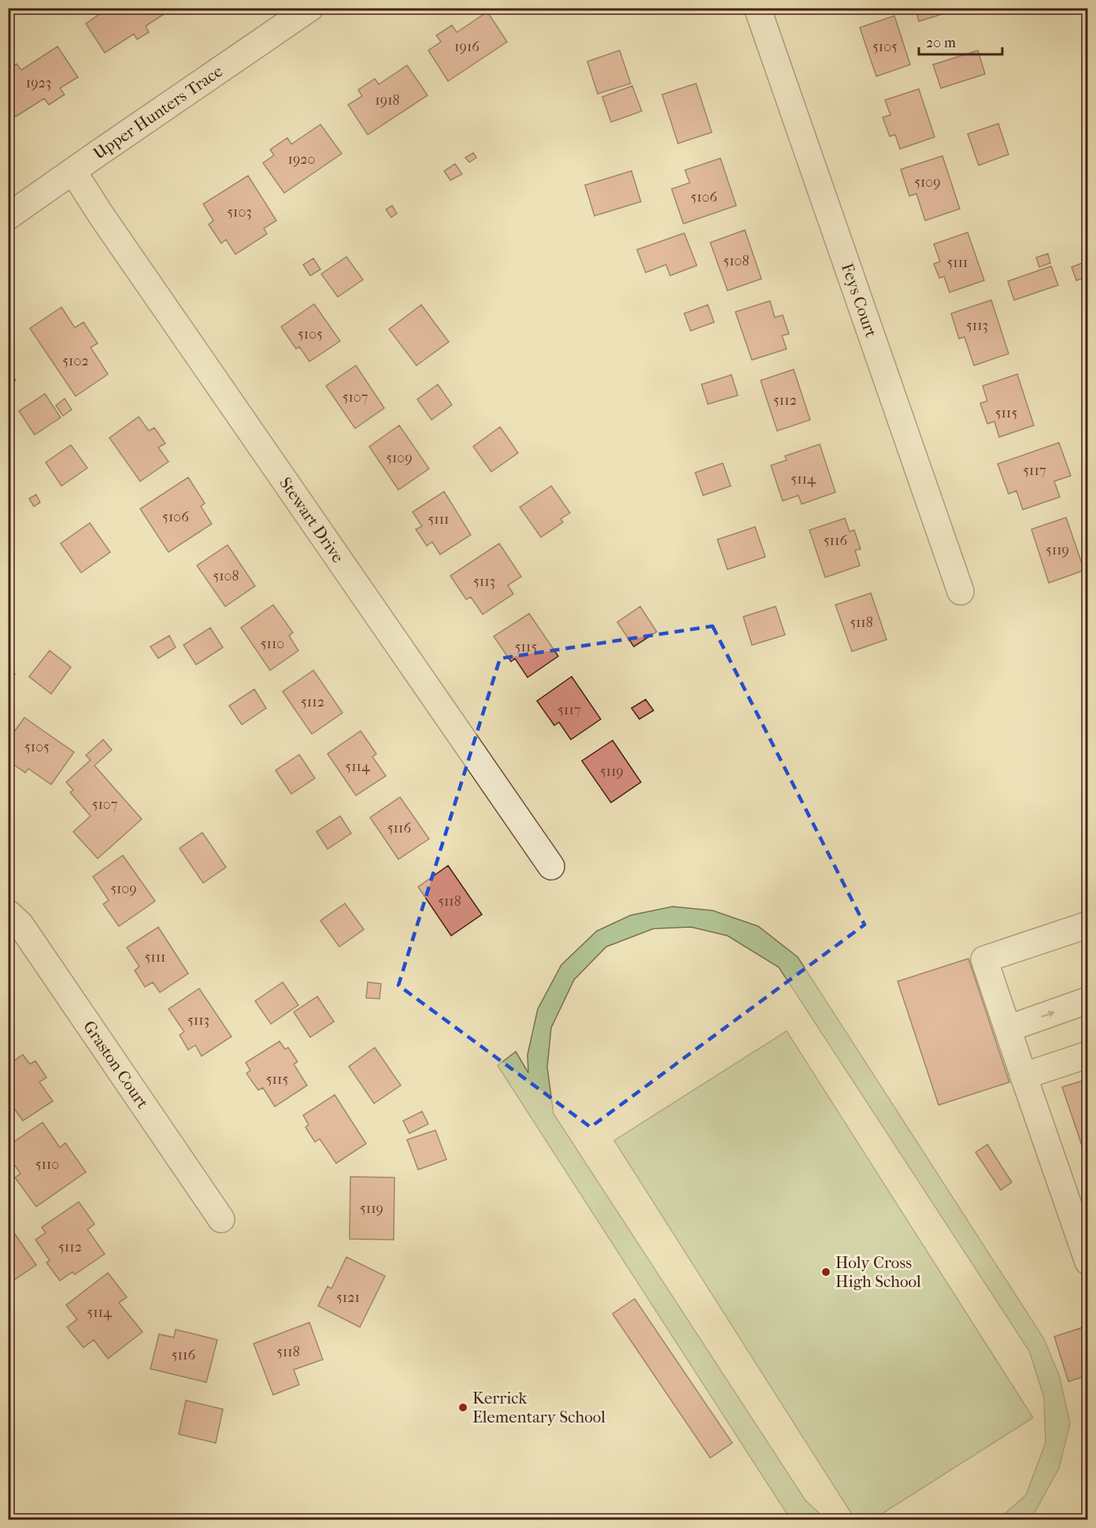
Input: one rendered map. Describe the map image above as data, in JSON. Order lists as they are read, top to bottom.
{
  "streets": {
    "street": [
      "Upper Hunters Trace",
      "Feys Court",
      "Stewart Drive",
      "Graston Court"
    ]
  },
  "crossings": [
    ["Upper Hunters Trace", "Stewart Drive"]
  ],
  "places": ["Holy Cross High School", "Kerrick Elementary School"],
  "house_numbers": [
    "1916",
    "5105",
    "1923",
    "1918",
    "1920",
    "5109",
    "5106",
    "5103",
    "5108",
    "5111",
    "5113",
    "5105",
    "5102",
    "5107",
    "5112",
    "5115",
    "5109",
    "5117",
    "5114",
    "5106",
    "5111",
    "5116",
    "5119",
    "5108",
    "5113",
    "5118",
    "5110",
    "5115",
    "5112",
    "5117",
    "5105",
    "5114",
    "5119",
    "5107",
    "5116",
    "5109",
    "5118",
    "5111",
    "5113",
    "5115",
    "5110",
    "5119",
    "5112",
    "5121",
    "5114",
    "5118",
    "5116"
  ],
  "scale_bar": "20 m"
}
